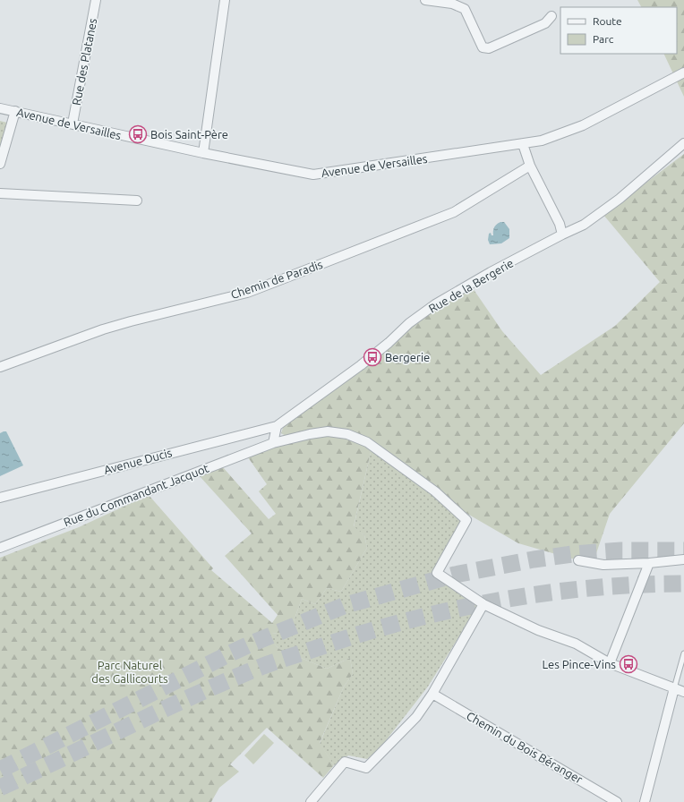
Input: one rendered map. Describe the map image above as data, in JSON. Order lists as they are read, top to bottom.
{
  "streets": {
    "street": [
      "Rue des Platanes",
      "Avenue de Versailles",
      "Chemin de Paradis",
      "Rue de la Bergerie",
      "Avenue Ducis",
      "Rue du Commandant Jacquot",
      "Chemin du Bois Béranger"
    ]
  },
  "crossings": [
    ["Rue des Platanes", "Avenue de Versailles"],
    ["Rue de la Bergerie", "Avenue Ducis"]
  ],
  "parks": ["Parc Naturel des Gallicourts"],
  "places": {
    "bus stop": ["Bois Saint-Père", "Bergerie", "Les Pince-Vins"]
  },
  "legend": ["Route", "Parc"]
}
